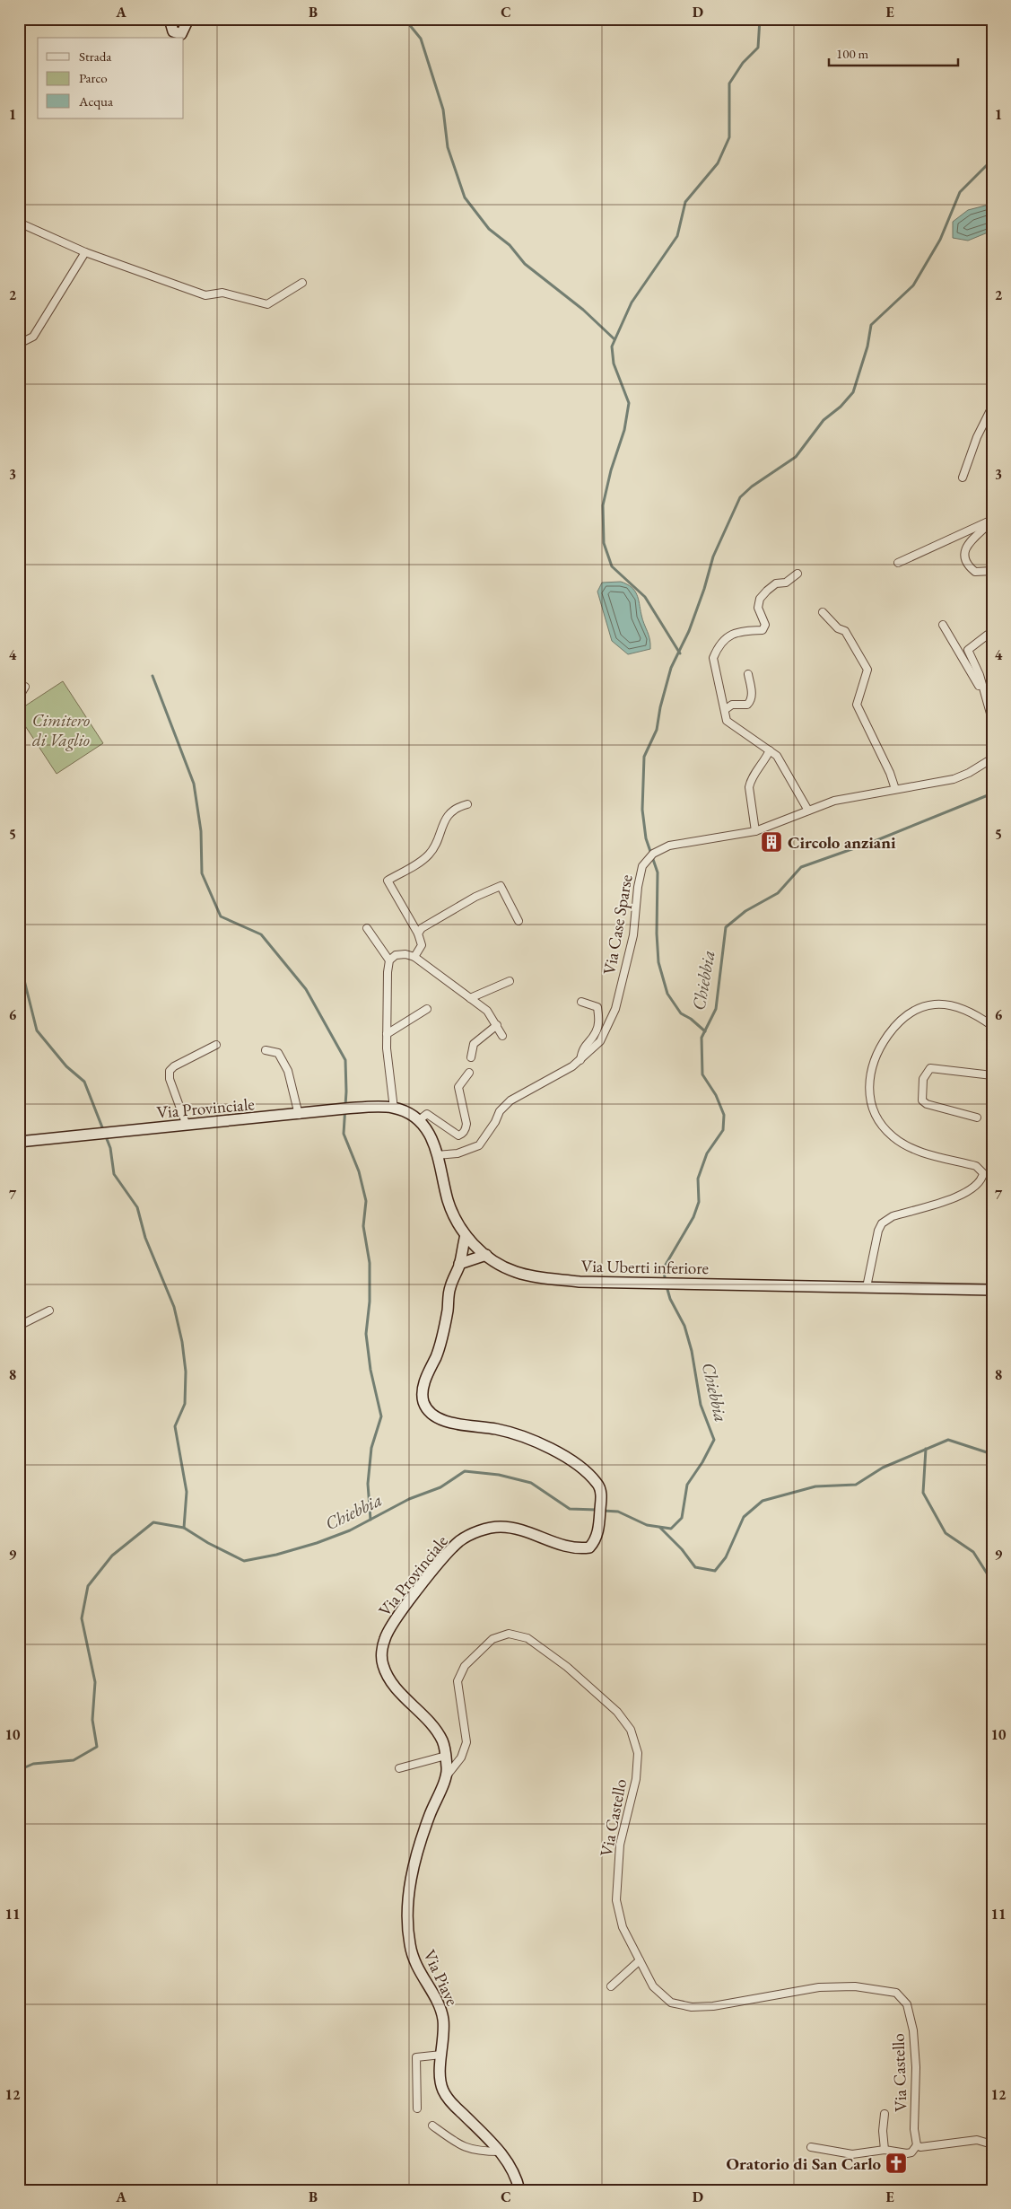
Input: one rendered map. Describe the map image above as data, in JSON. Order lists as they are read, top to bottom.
{
  "streets": {
    "street": [
      "Via Case Sparse",
      "Via Provinciale",
      "Via Uberti inferiore",
      "Via Castello",
      "Via Piave"
    ]
  },
  "crossings": [
    ["Via Case Sparse", "Via Uberti inferiore"],
    ["Via Provinciale", "Via Uberti inferiore"],
    ["Via Provinciale", "Via Castello"],
    ["Via Provinciale", "Via Piave"],
    ["Via Castello", "Via Piave"]
  ],
  "water": ["Chiebbia"],
  "parks": ["Cimitero di Vaglio"],
  "places": {
    "building": ["Circolo anziani"],
    "church": ["Oratorio di San Carlo"]
  },
  "legend": ["Strada", "Parco", "Acqua"],
  "scale_bar": "100 m",
  "grid": {
    "columns": [
      "A",
      "B",
      "C",
      "D",
      "E"
    ],
    "rows": [
      "1",
      "2",
      "3",
      "4",
      "5",
      "6",
      "7",
      "8",
      "9",
      "10",
      "11",
      "12"
    ]
  }
}
